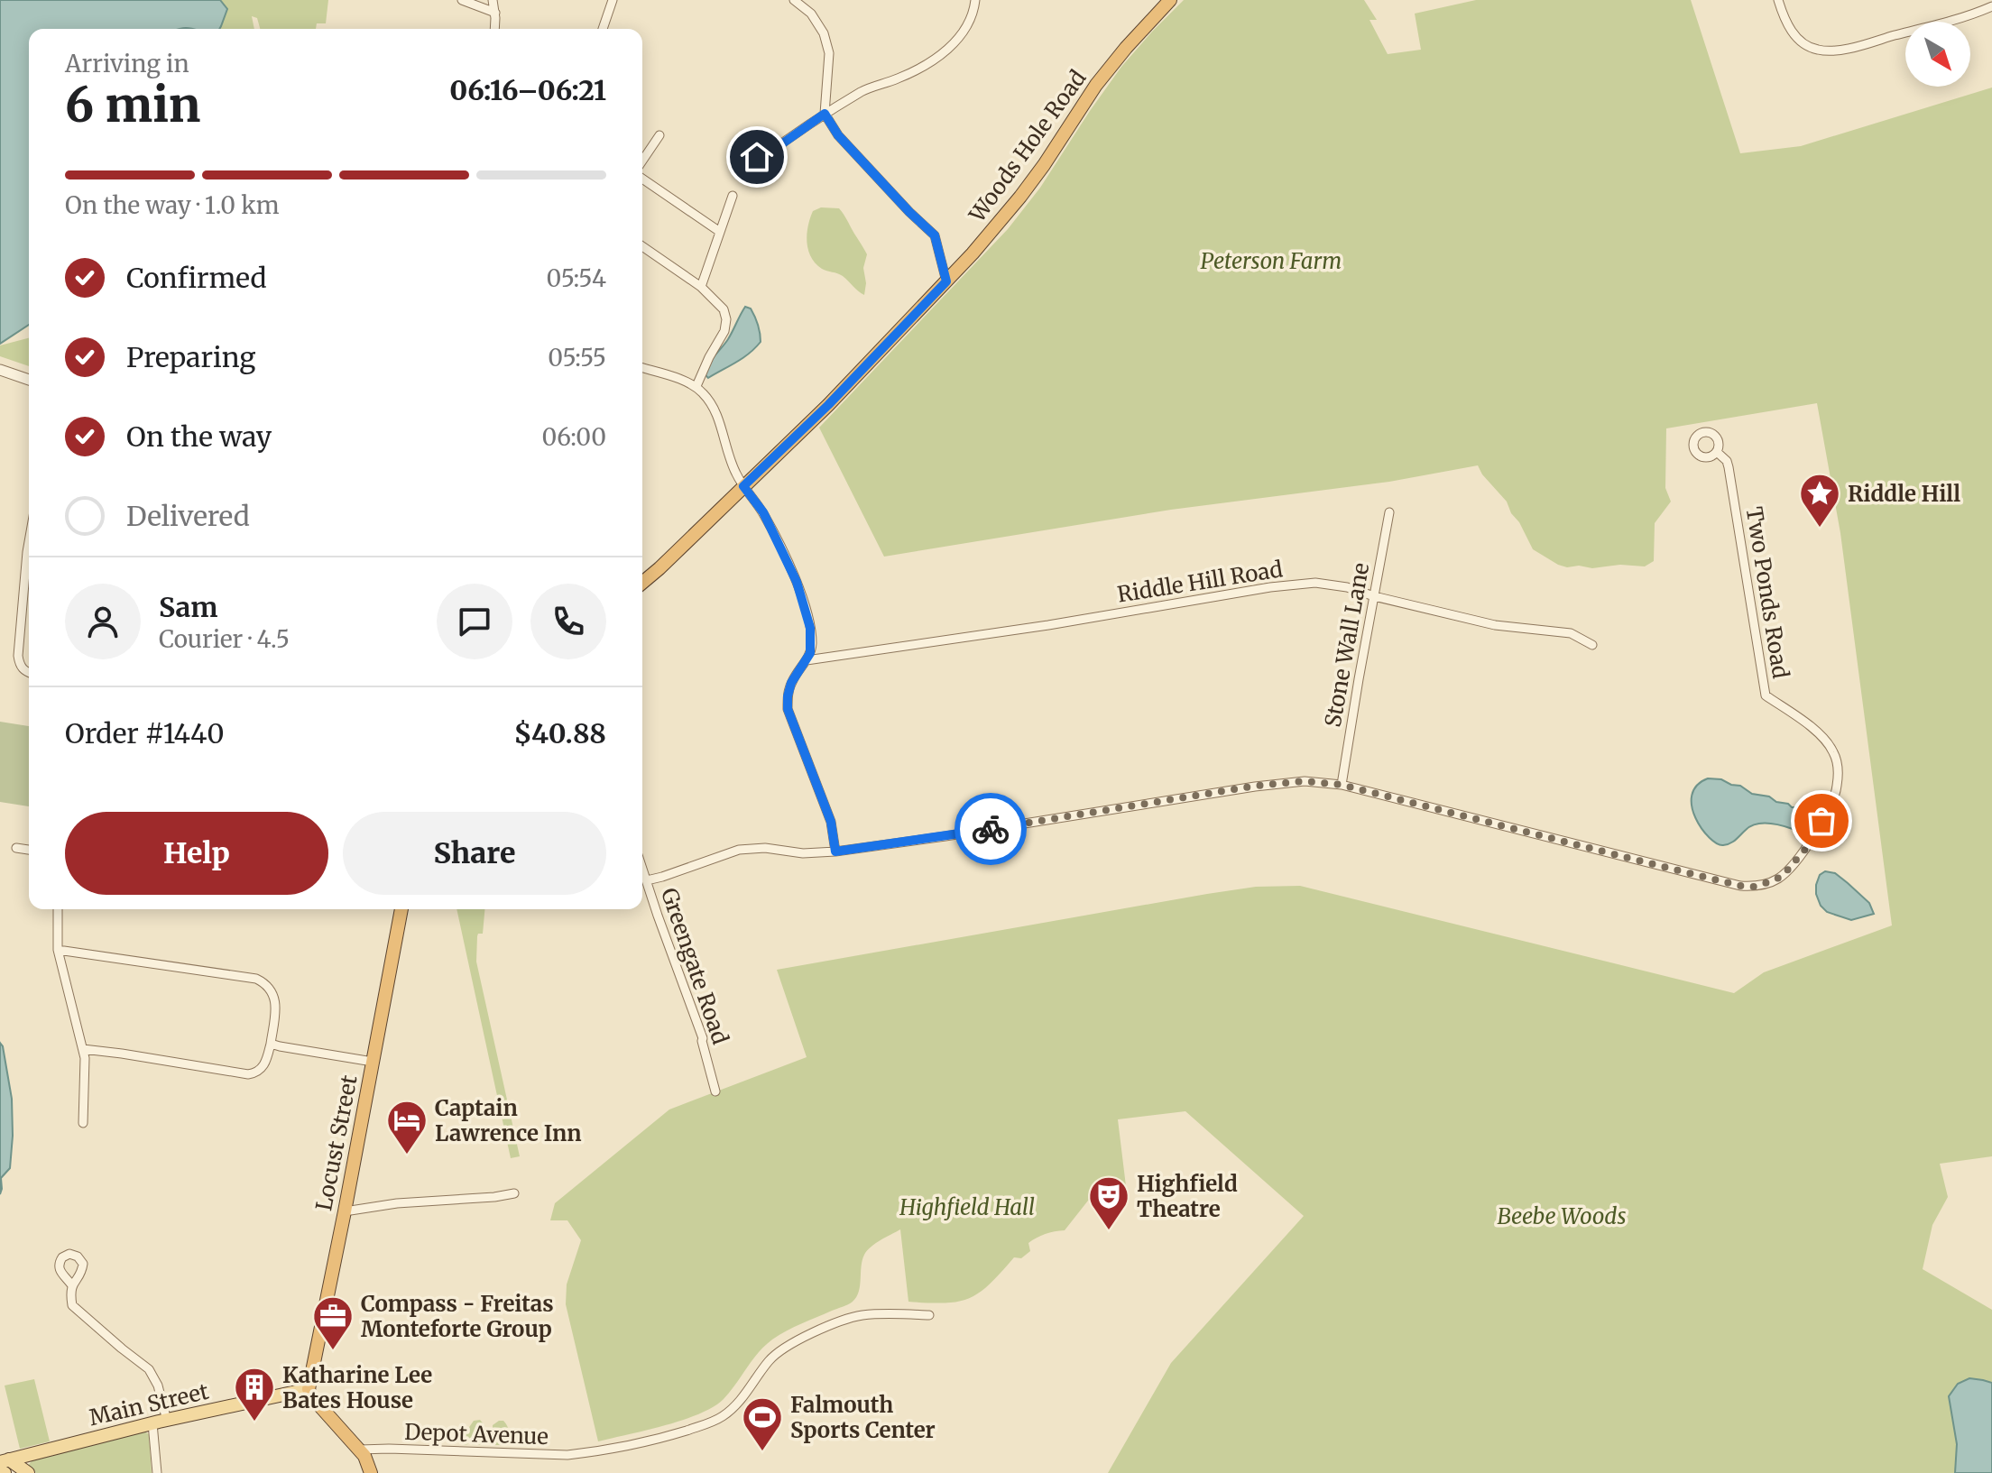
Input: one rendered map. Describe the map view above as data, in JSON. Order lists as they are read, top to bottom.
{
  "streets": {
    "highway": ["Woods Hole Road", "Locust Street"],
    "main road": ["Main Street"],
    "street": [
      "Riddle Hill Road",
      "Two Ponds Road",
      "Stone Wall Lane",
      "Greengate Road",
      "Depot Avenue"
    ]
  },
  "crossings": [
    ["Riddle Hill Road", "Stone Wall Lane"],
    ["Two Ponds Road", "Stone Wall Lane"],
    ["Two Ponds Road", "Greengate Road"],
    ["Locust Street", "Main Street"]
  ],
  "parks": ["Peterson Farm", "Highfield Hall", "Beebe Woods"],
  "places": {
    "place": ["Riddle Hill"],
    "hotel": ["Captain Lawrence Inn"],
    "theatre": ["Highfield Theatre"],
    "office": ["Compass - Freitas Monteforte Group"],
    "building": ["Katharine Lee Bates House"],
    "sports": ["Falmouth Sports Center"]
  },
  "north": "bottom right",
  "page": {
    "heading": ["6 min", "Arriving in", "06:16–06:21"],
    "panel": [
      "Sam",
      "Courier · 4.5",
      "Order #1440",
      "$40.88"
    ],
    "bar": "On the way · 1.0 km",
    "list": [
      ["Confirmed", "05:54"],
      ["Preparing", "05:55"],
      ["On the way", "06:00"],
      "Delivered"
    ],
    "buttons": ["Help", "Share"]
  }
}
